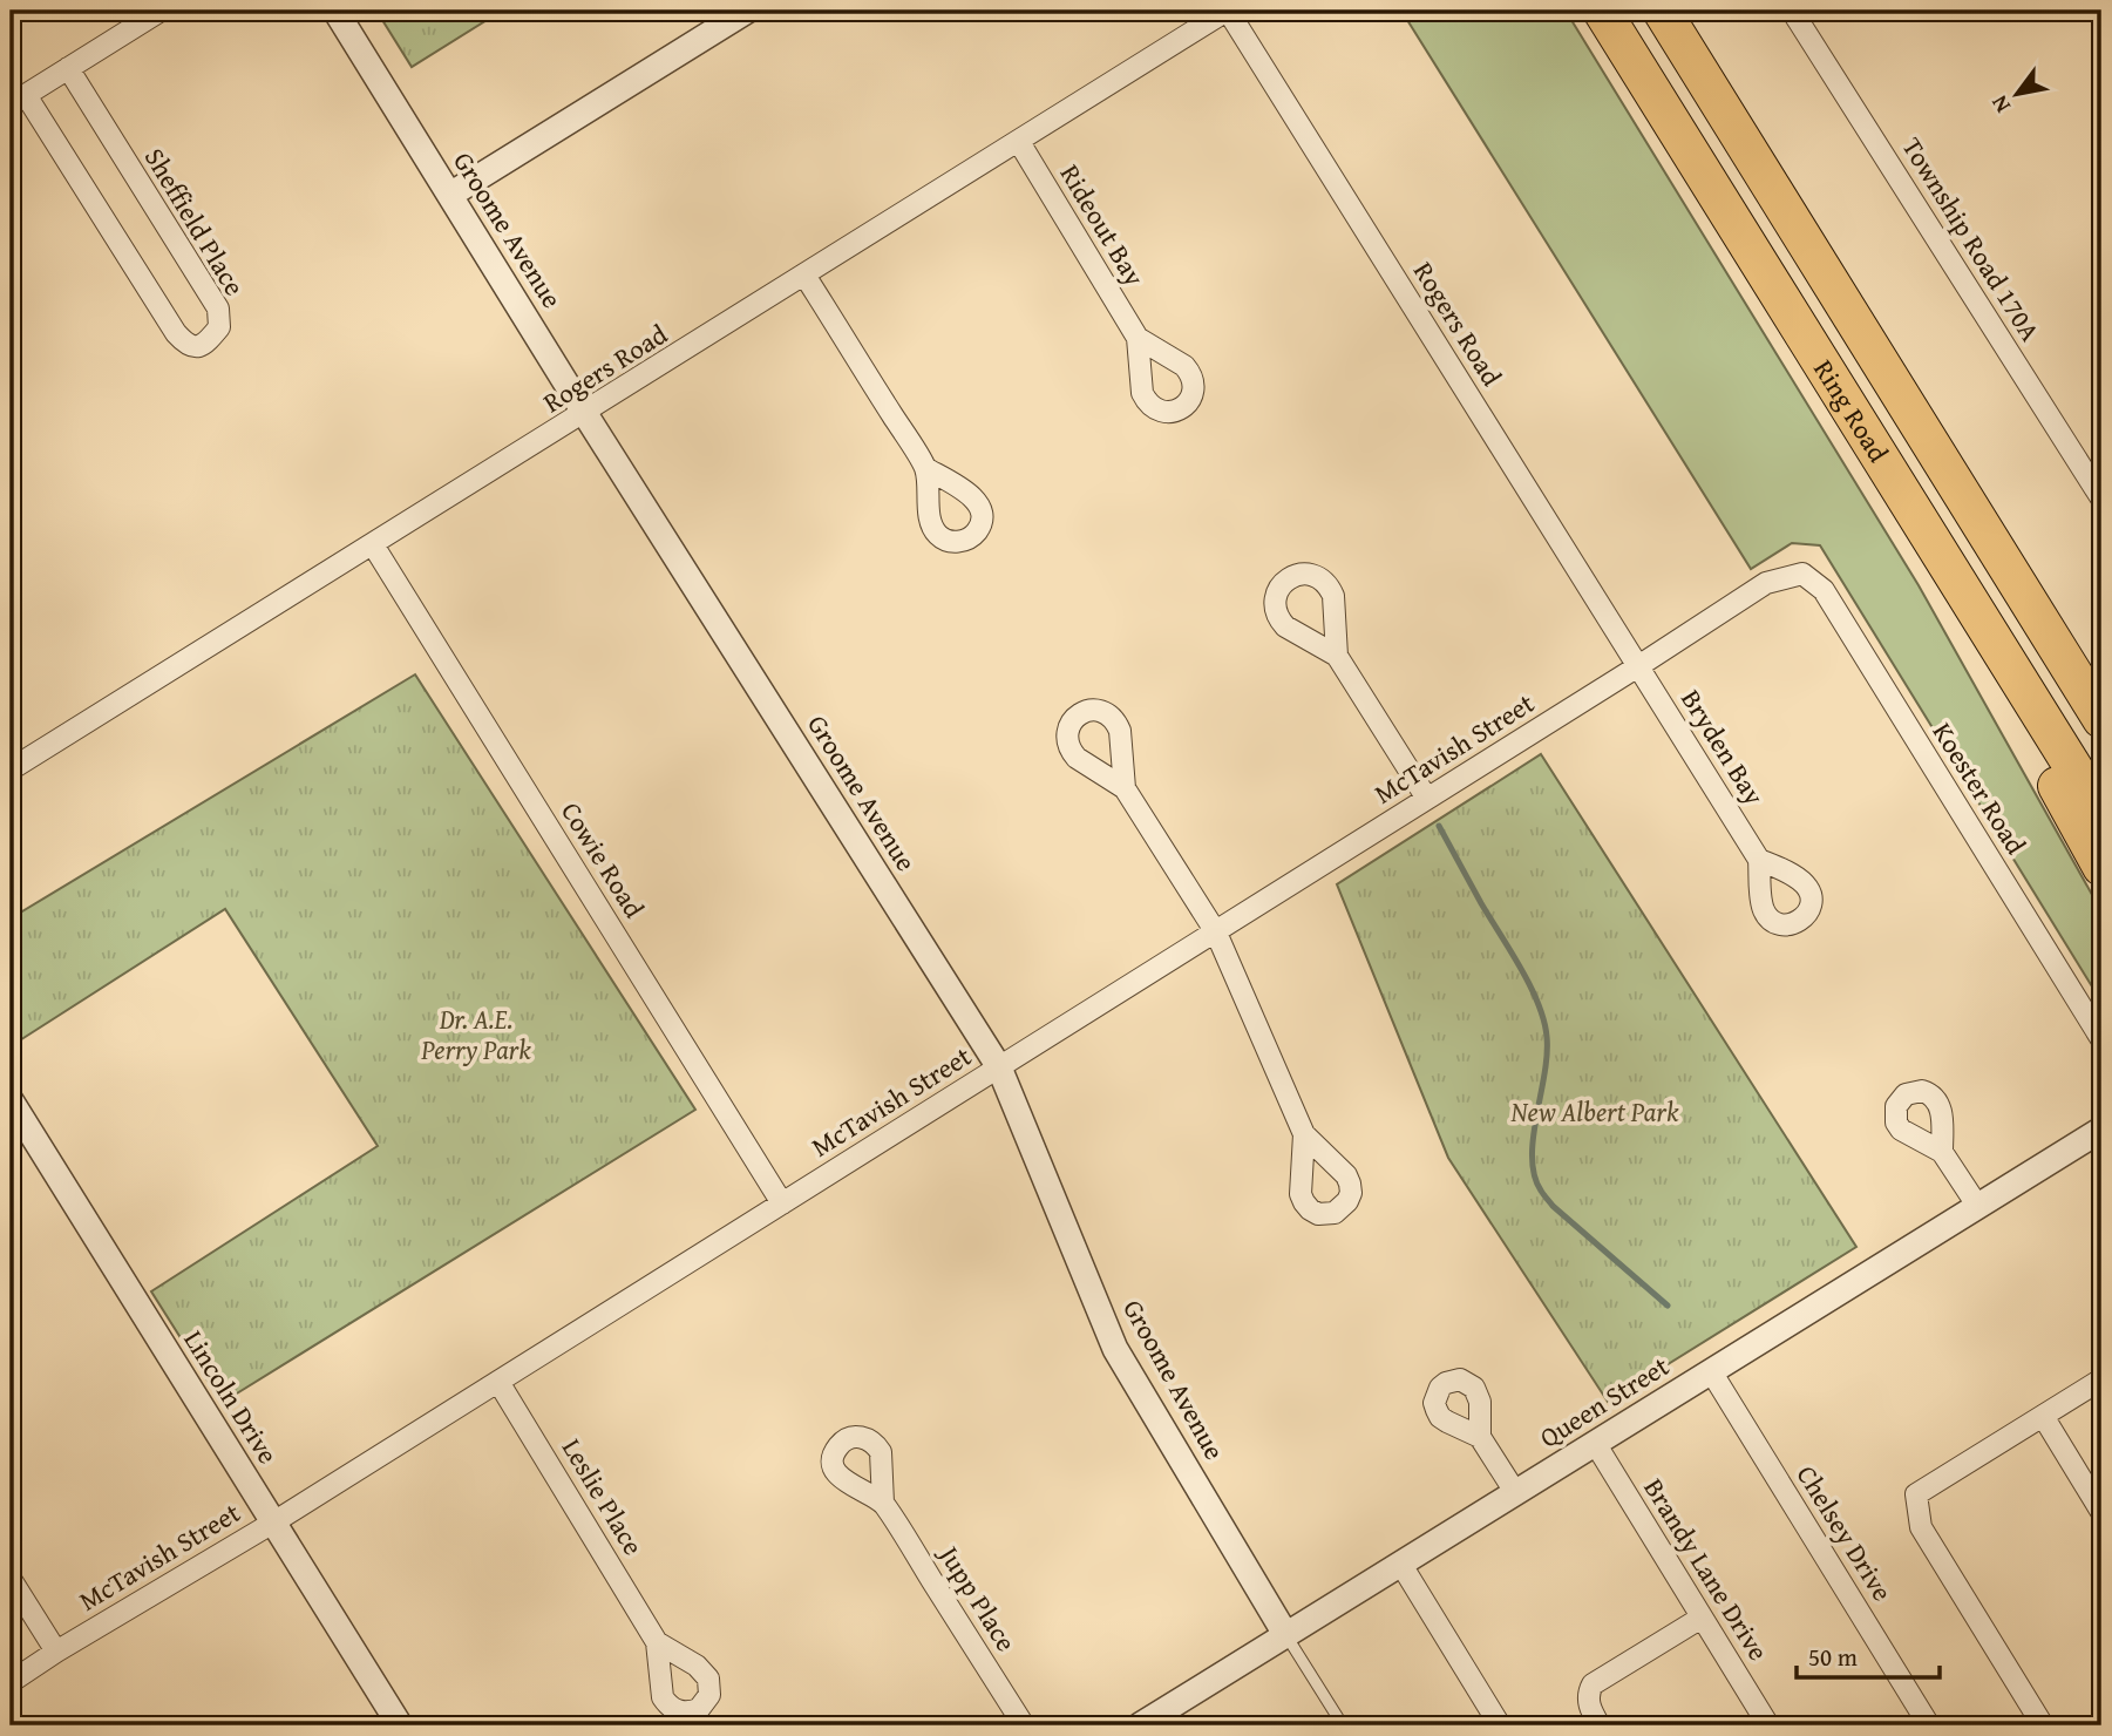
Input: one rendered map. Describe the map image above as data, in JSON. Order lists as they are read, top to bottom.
{
  "streets": {
    "highway": ["Ring Road"],
    "street": [
      "Sheffield Place",
      "Rideout Bay",
      "Groome Avenue",
      "Township Road 170A",
      "Rogers Road",
      "Bryden Bay",
      "McTavish Street",
      "Koester Road",
      "Cowie Road",
      "Lincoln Drive",
      "Queen Street",
      "Leslie Place",
      "Chelsey Drive",
      "Brandy Lane Drive",
      "Jupp Place"
    ]
  },
  "crossings": [
    ["Rideout Bay", "Rogers Road"],
    ["Groome Avenue", "Rogers Road"],
    ["Groome Avenue", "McTavish Street"],
    ["Groome Avenue", "Queen Street"],
    ["Rogers Road", "Bryden Bay"],
    ["Rogers Road", "McTavish Street"],
    ["Rogers Road", "Cowie Road"],
    ["Bryden Bay", "McTavish Street"],
    ["McTavish Street", "Koester Road"],
    ["McTavish Street", "Cowie Road"],
    ["McTavish Street", "Lincoln Drive"],
    ["McTavish Street", "Leslie Place"],
    ["Queen Street", "Chelsey Drive"],
    ["Queen Street", "Brandy Lane Drive"]
  ],
  "parks": ["Dr. A.E. Perry Park", "New Albert Park"],
  "scale_bar": "50 m",
  "north": "bottom left"
}
